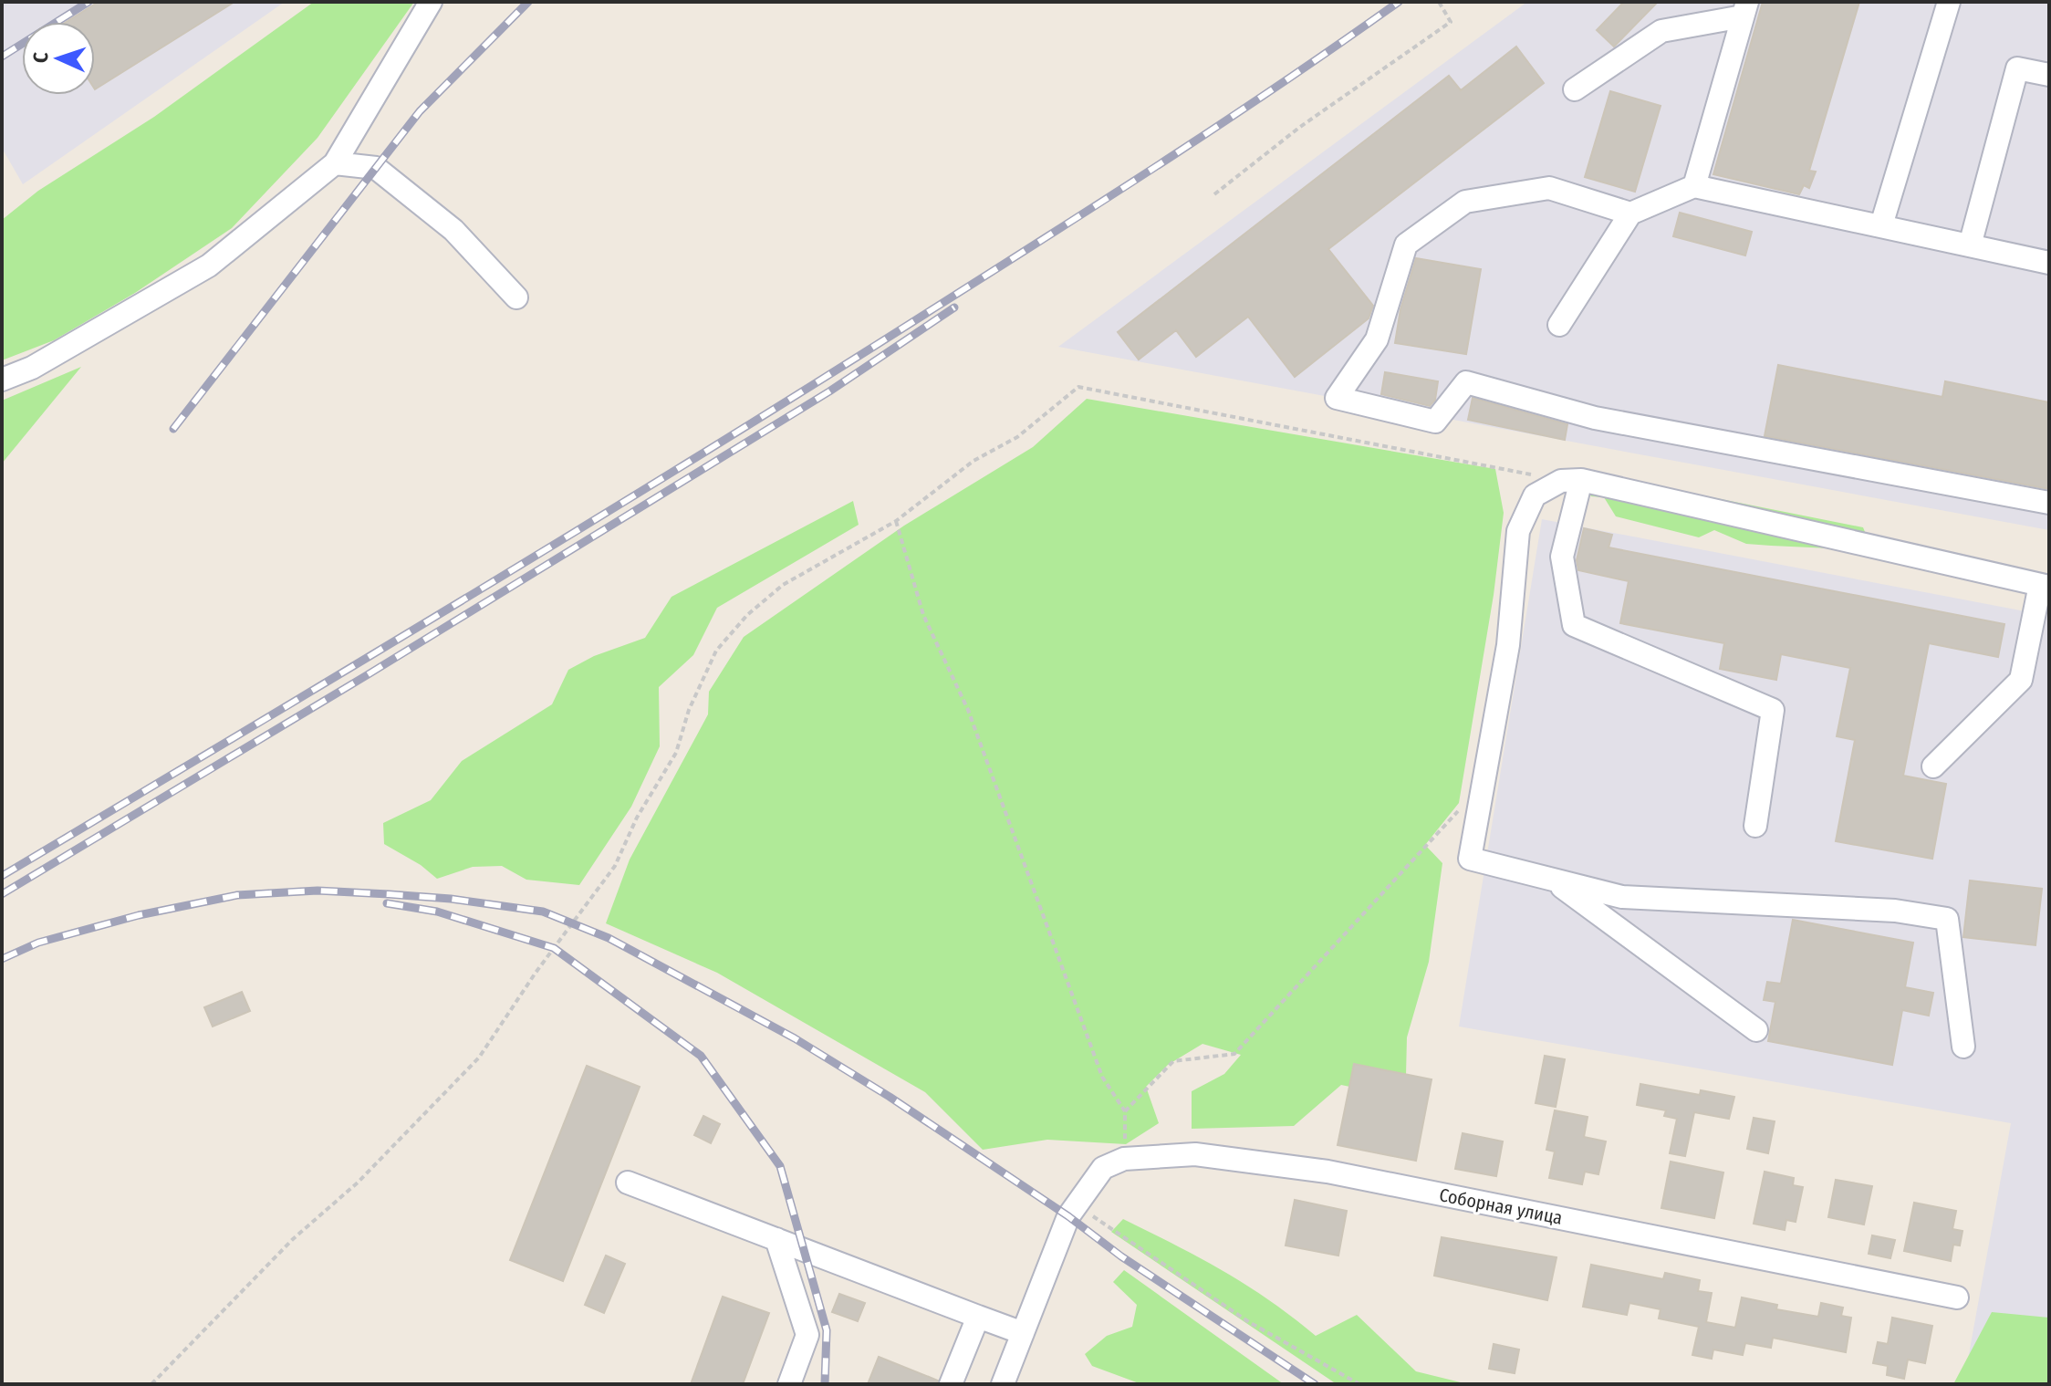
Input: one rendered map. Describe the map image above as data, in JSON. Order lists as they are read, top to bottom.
{
  "streets": {
    "street": ["Соборная улица"]
  },
  "north": "left"
}
